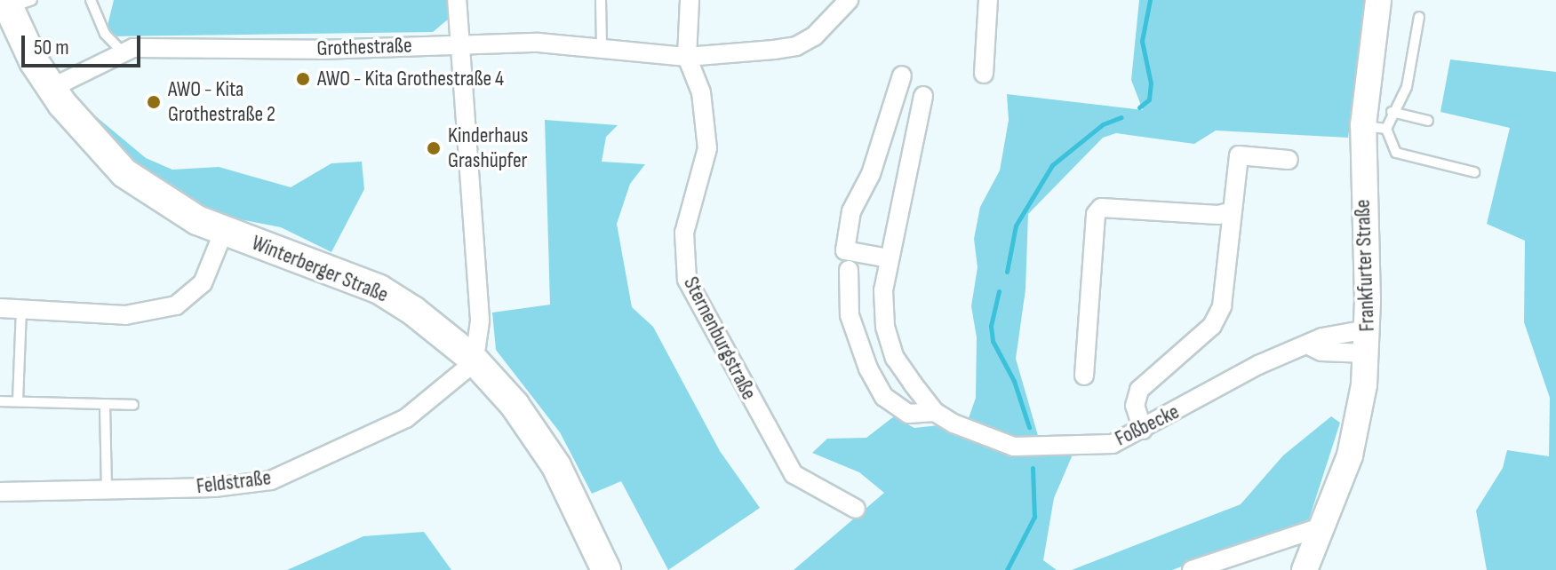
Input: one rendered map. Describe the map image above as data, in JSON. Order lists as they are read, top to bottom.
{
  "streets": {
    "main road": ["Frankfurter Straße", "Winterberger Straße"],
    "street": [
      "Grothestraße",
      "Sternenburgstraße",
      "Foßbecke",
      "Feldstraße"
    ]
  },
  "crossings": [
    ["Grothestraße", "Winterberger Straße"],
    ["Grothestraße", "Sternenburgstraße"],
    ["Frankfurter Straße", "Foßbecke"],
    ["Winterberger Straße", "Feldstraße"]
  ],
  "places": ["AWO - Kita Grothestraße 4", "AWO - Kita Grothestraße 2", "Kinderhaus Grashüpfer"],
  "scale_bar": "50 m"
}
